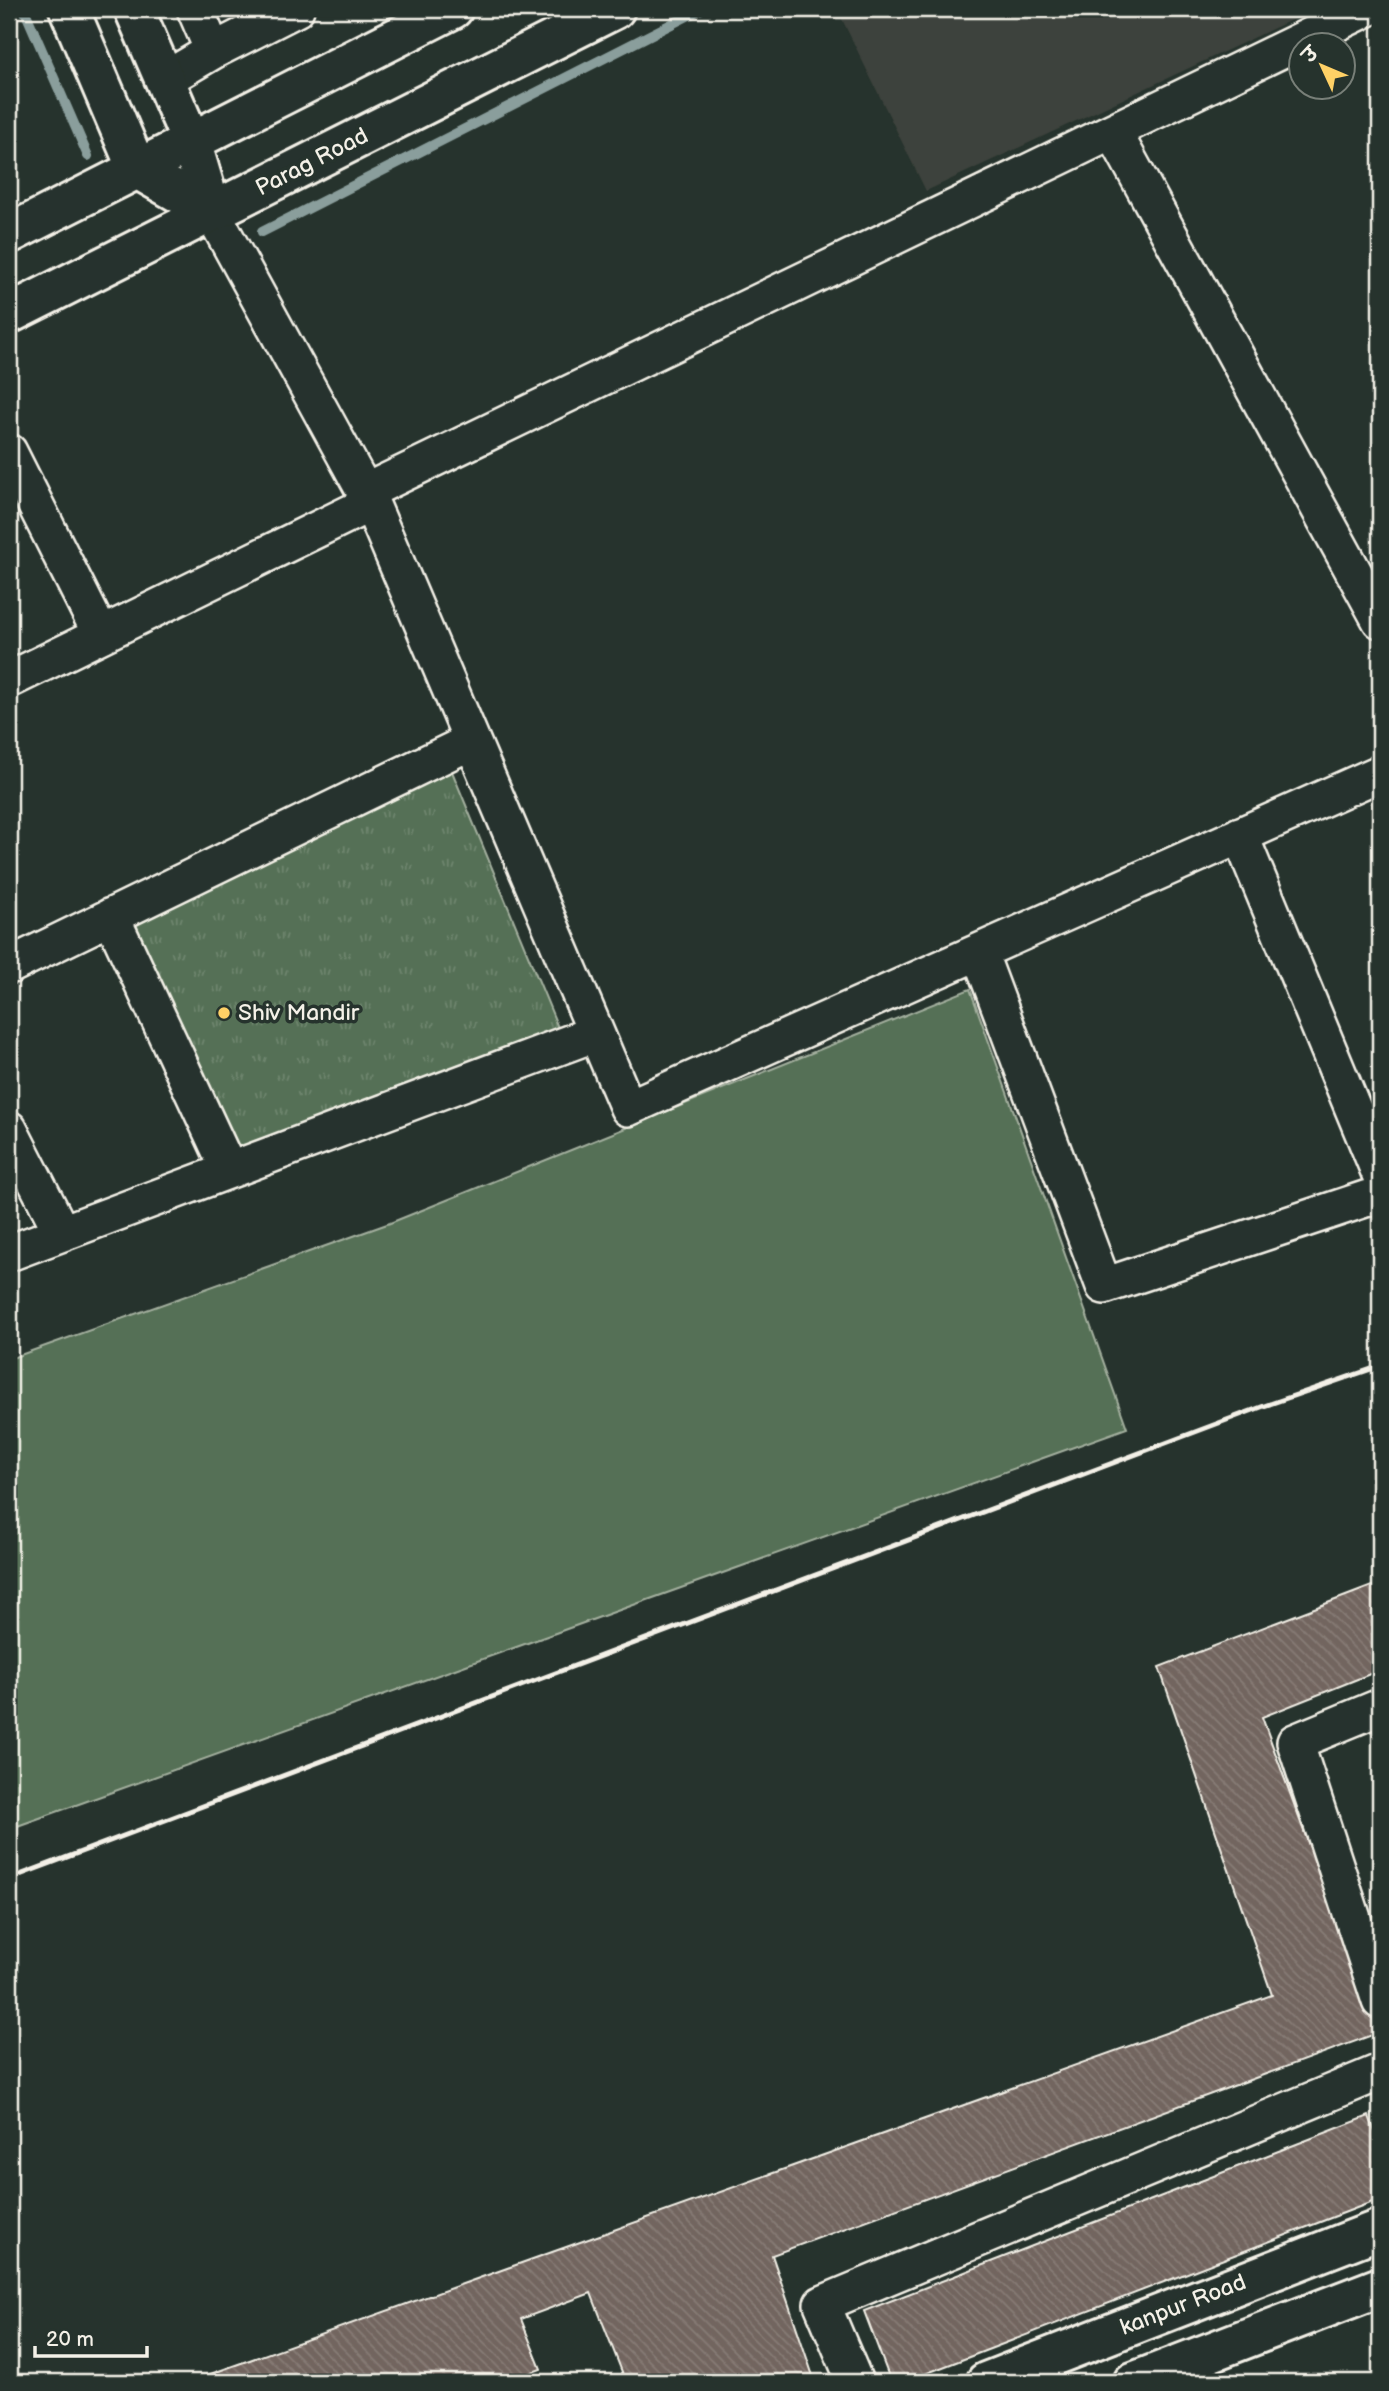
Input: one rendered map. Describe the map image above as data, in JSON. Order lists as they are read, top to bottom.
{
  "streets": {
    "street": ["Parag Road", "kanpur Road"]
  },
  "places": ["Shiv Mandir"],
  "scale_bar": "20 m",
  "north": "top left"
}
